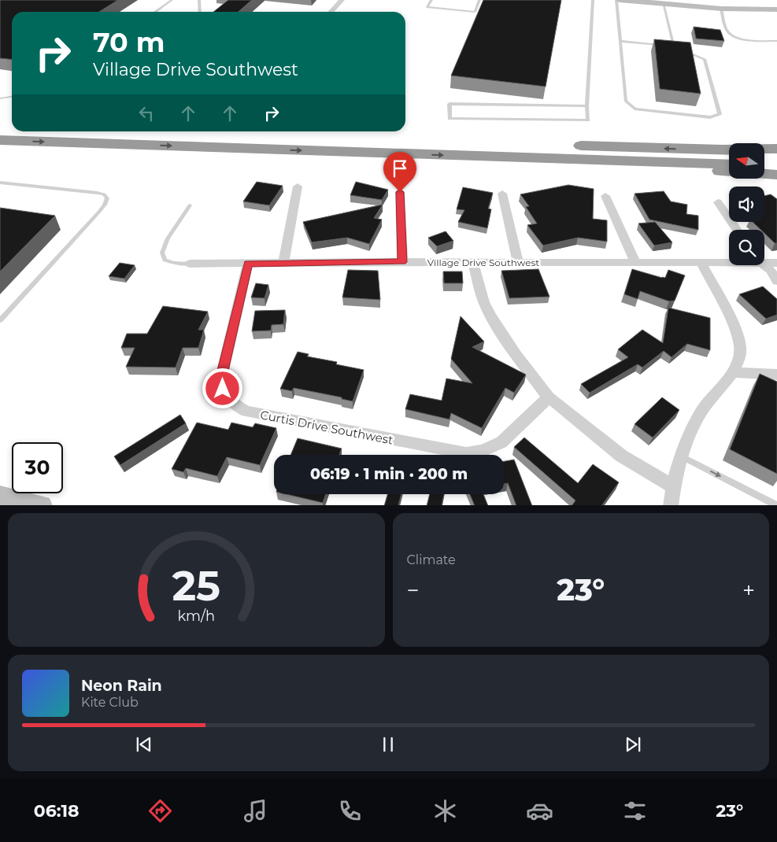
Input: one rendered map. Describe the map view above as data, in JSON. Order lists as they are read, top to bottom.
{
  "streets": {
    "street": ["Village Drive Southwest", "Curtis Drive Southwest"]
  },
  "crossings": [
    ["Village Drive Southwest", "Curtis Drive Southwest"]
  ],
  "north": "left",
  "page": {
    "turn": ["70 m", "Village Drive Southwest"],
    "limit": "30",
    "trip": "06:19 · 1 min · 200 m",
    "tile": "Climate",
    "heat": ["−", "23°", "+"],
    "song": ["Neon Rain", "Kite Club"],
    "tabs": ["06:18", "23°"],
    "gauge": ["25", "km/h"]
  }
}
